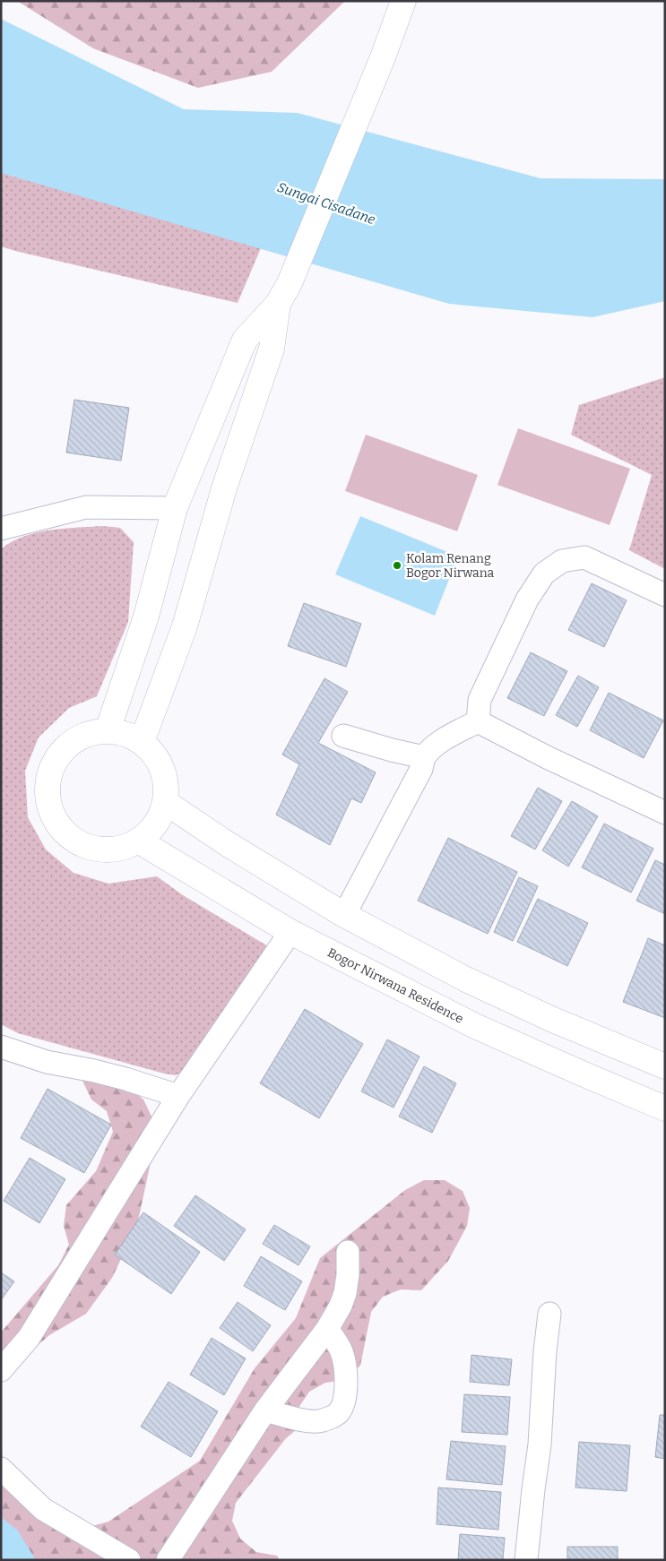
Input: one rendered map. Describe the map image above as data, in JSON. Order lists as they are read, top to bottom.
{
  "streets": {
    "street": ["Bogor Nirwana Residence"]
  },
  "water": ["Sungai Cisadane"],
  "places": ["Kolam Renang Bogor Nirwana"]
}
